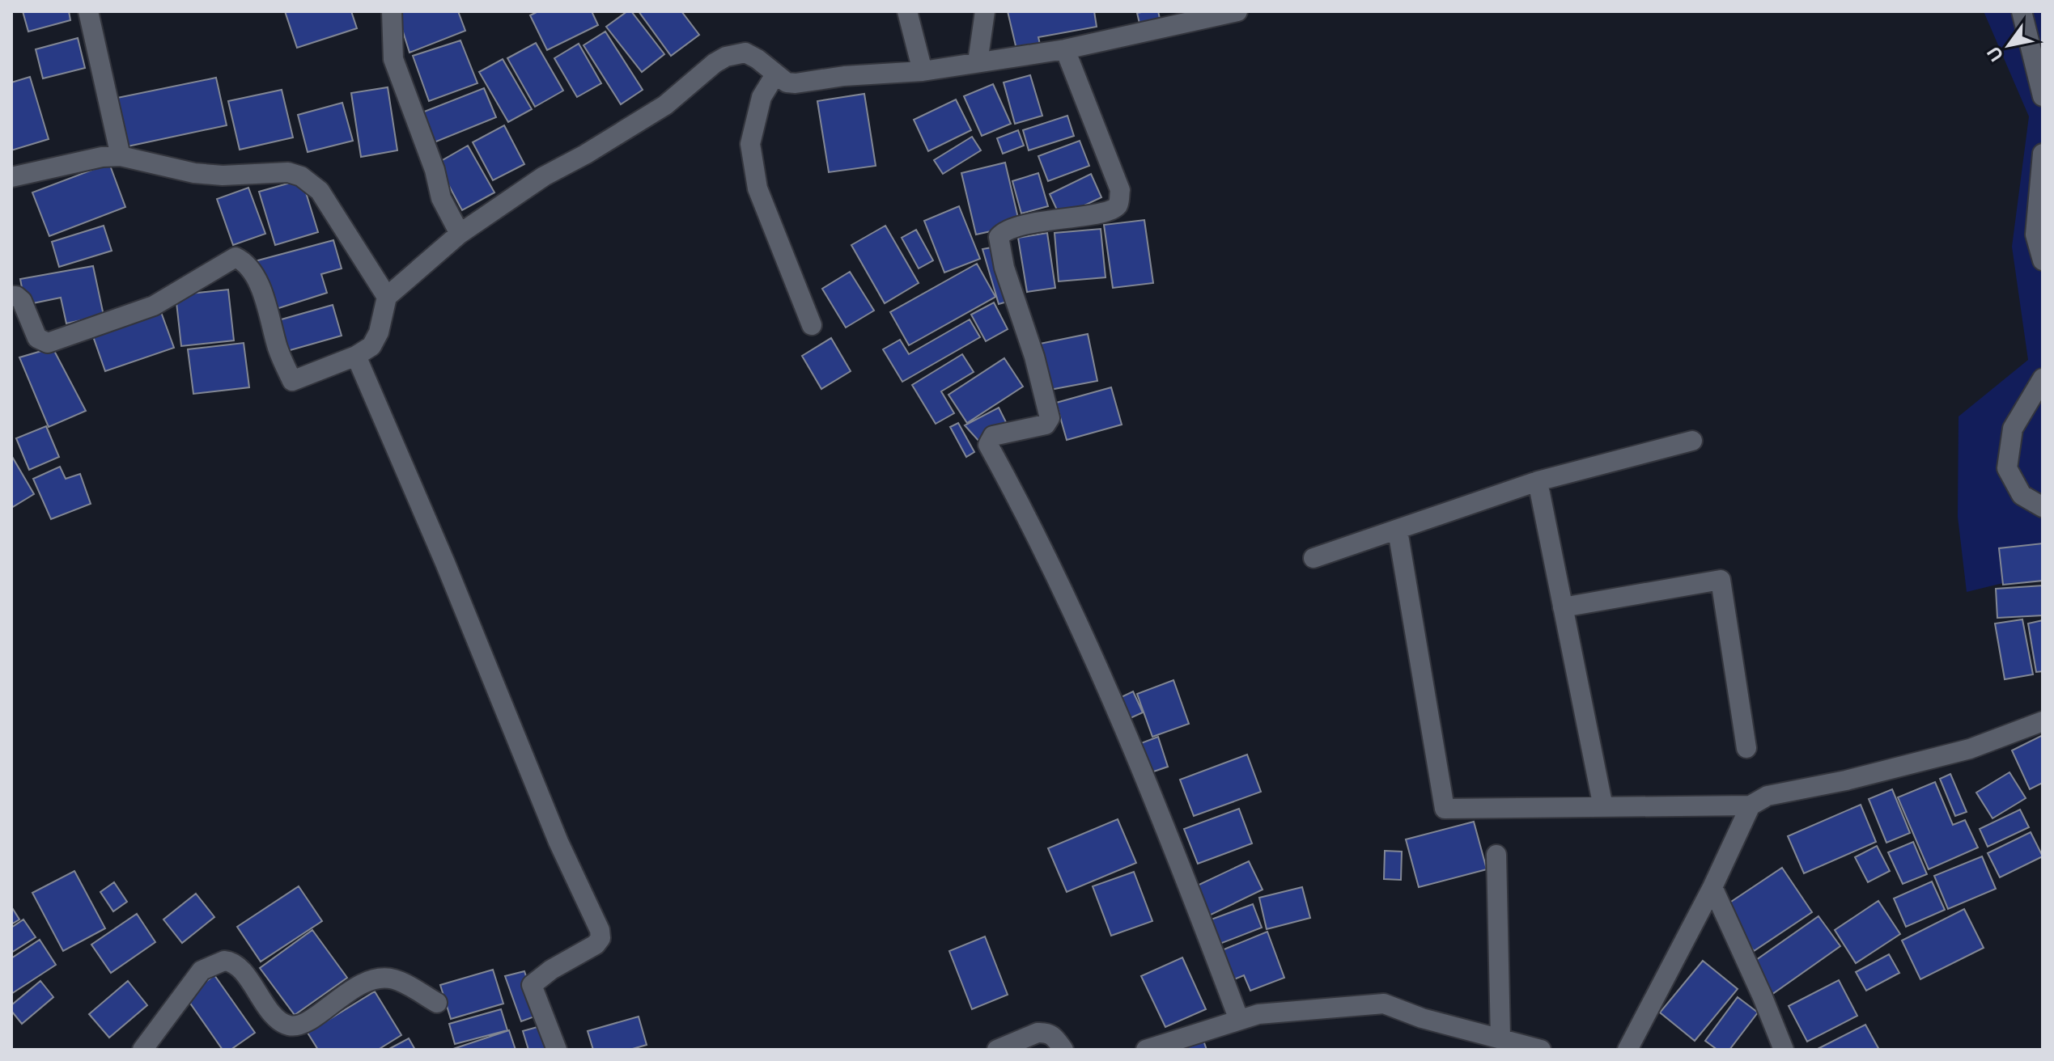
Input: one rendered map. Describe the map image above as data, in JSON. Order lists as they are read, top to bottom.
{
  "north": "bottom left"
}
